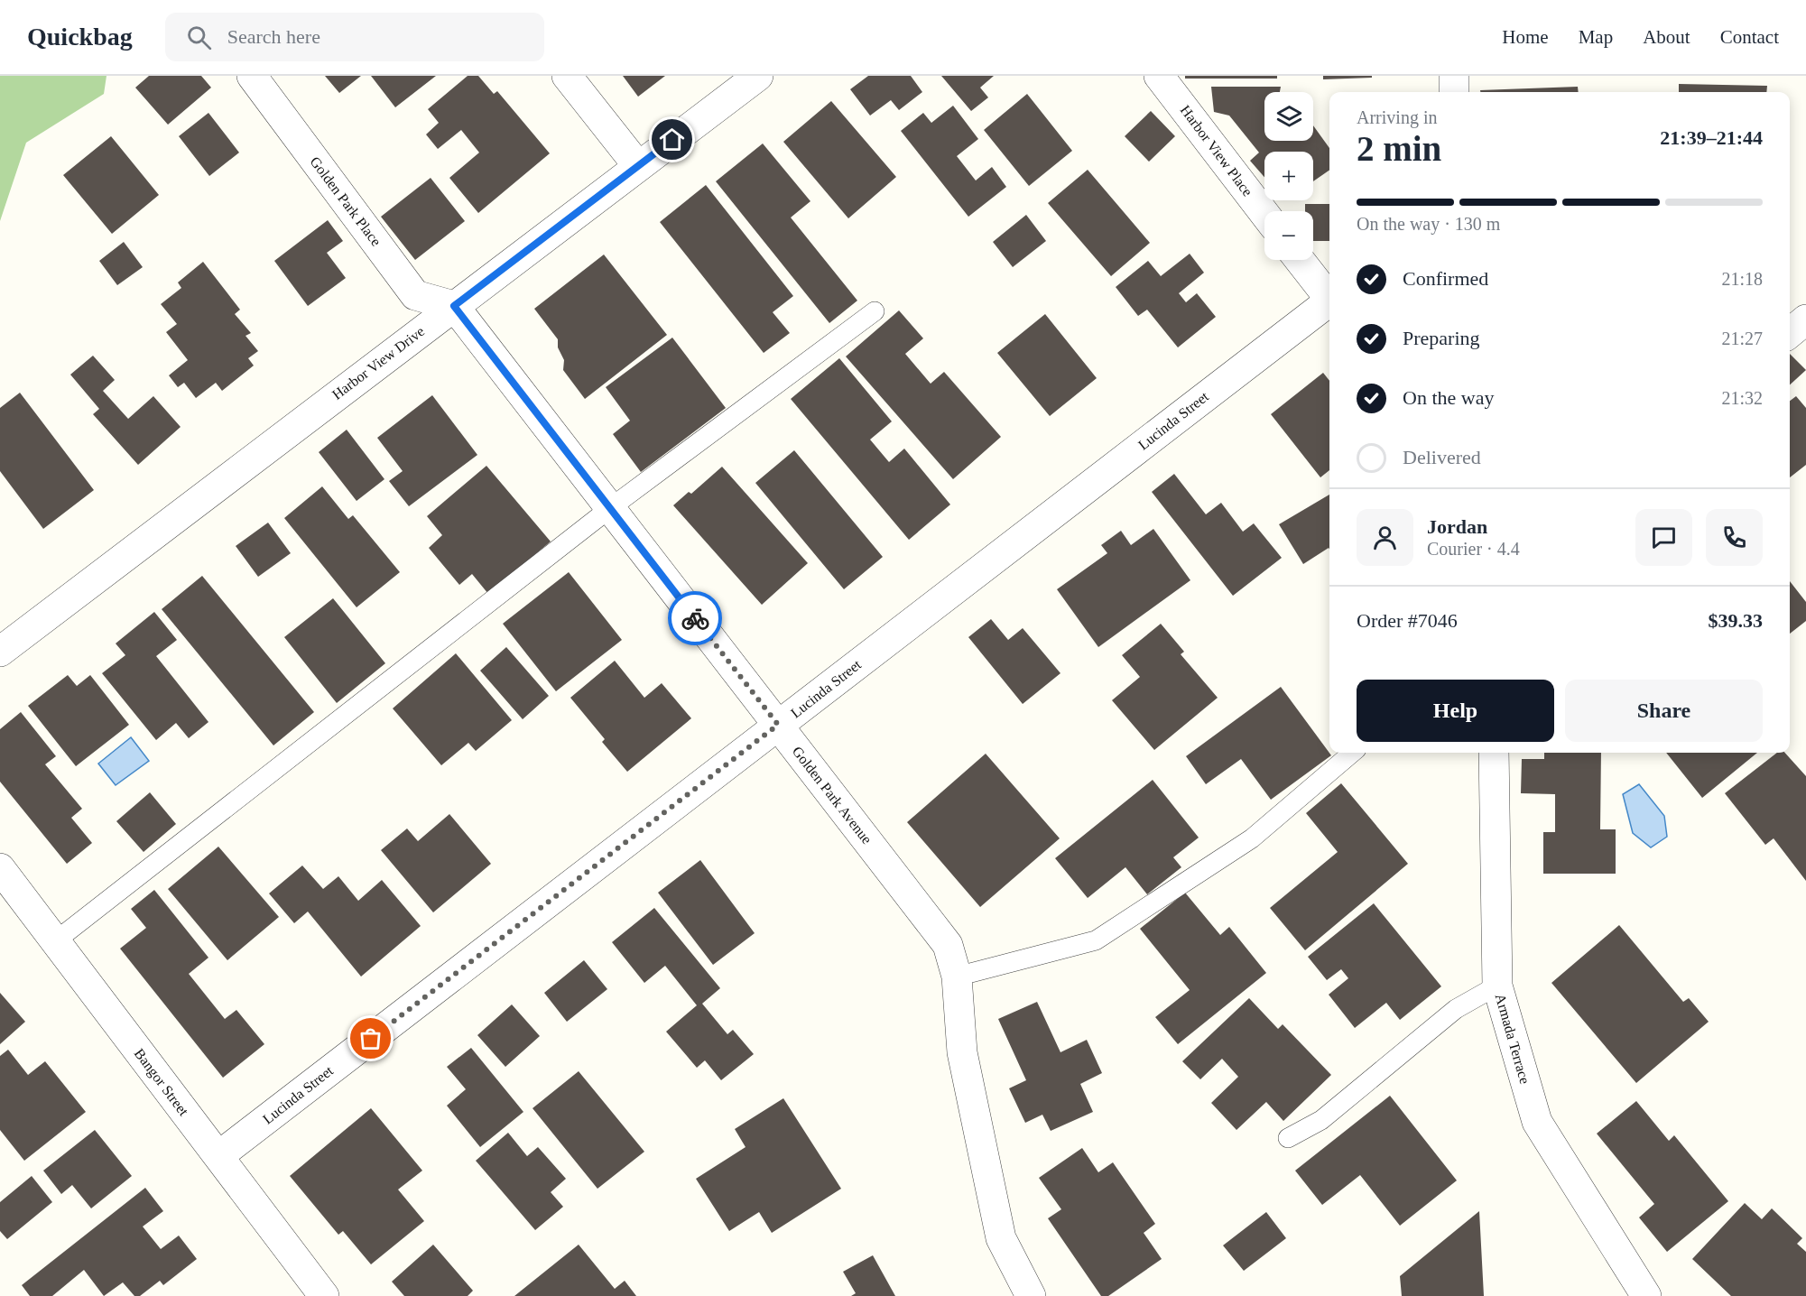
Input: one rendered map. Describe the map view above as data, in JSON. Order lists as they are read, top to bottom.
{
  "streets": {
    "street": [
      "Harbor View Place",
      "Golden Park Place",
      "Harbor View Drive",
      "Lucinda Street",
      "Golden Park Avenue",
      "Armada Terrace",
      "Bangor Street"
    ]
  },
  "crossings": [
    ["Golden Park Place", "Harbor View Drive"],
    ["Golden Park Place", "Golden Park Avenue"],
    ["Harbor View Drive", "Golden Park Avenue"],
    ["Lucinda Street", "Golden Park Avenue"],
    ["Lucinda Street", "Bangor Street"]
  ],
  "page": {
    "header": "Quickbag",
    "search": "Search here",
    "nav": [
      "Home",
      "Map",
      "About",
      "Contact"
    ],
    "map_buttons": ["+", "−"],
    "heading": ["2 min", "Arriving in", "21:39–21:44"],
    "panel": [
      "Jordan",
      "Courier · 4.4",
      "Order #7046",
      "$39.33"
    ],
    "bar": "On the way · 130 m",
    "list": [
      ["Confirmed", "21:18"],
      ["Preparing", "21:27"],
      ["On the way", "21:32"],
      "Delivered"
    ],
    "buttons": ["Help", "Share"]
  }
}
